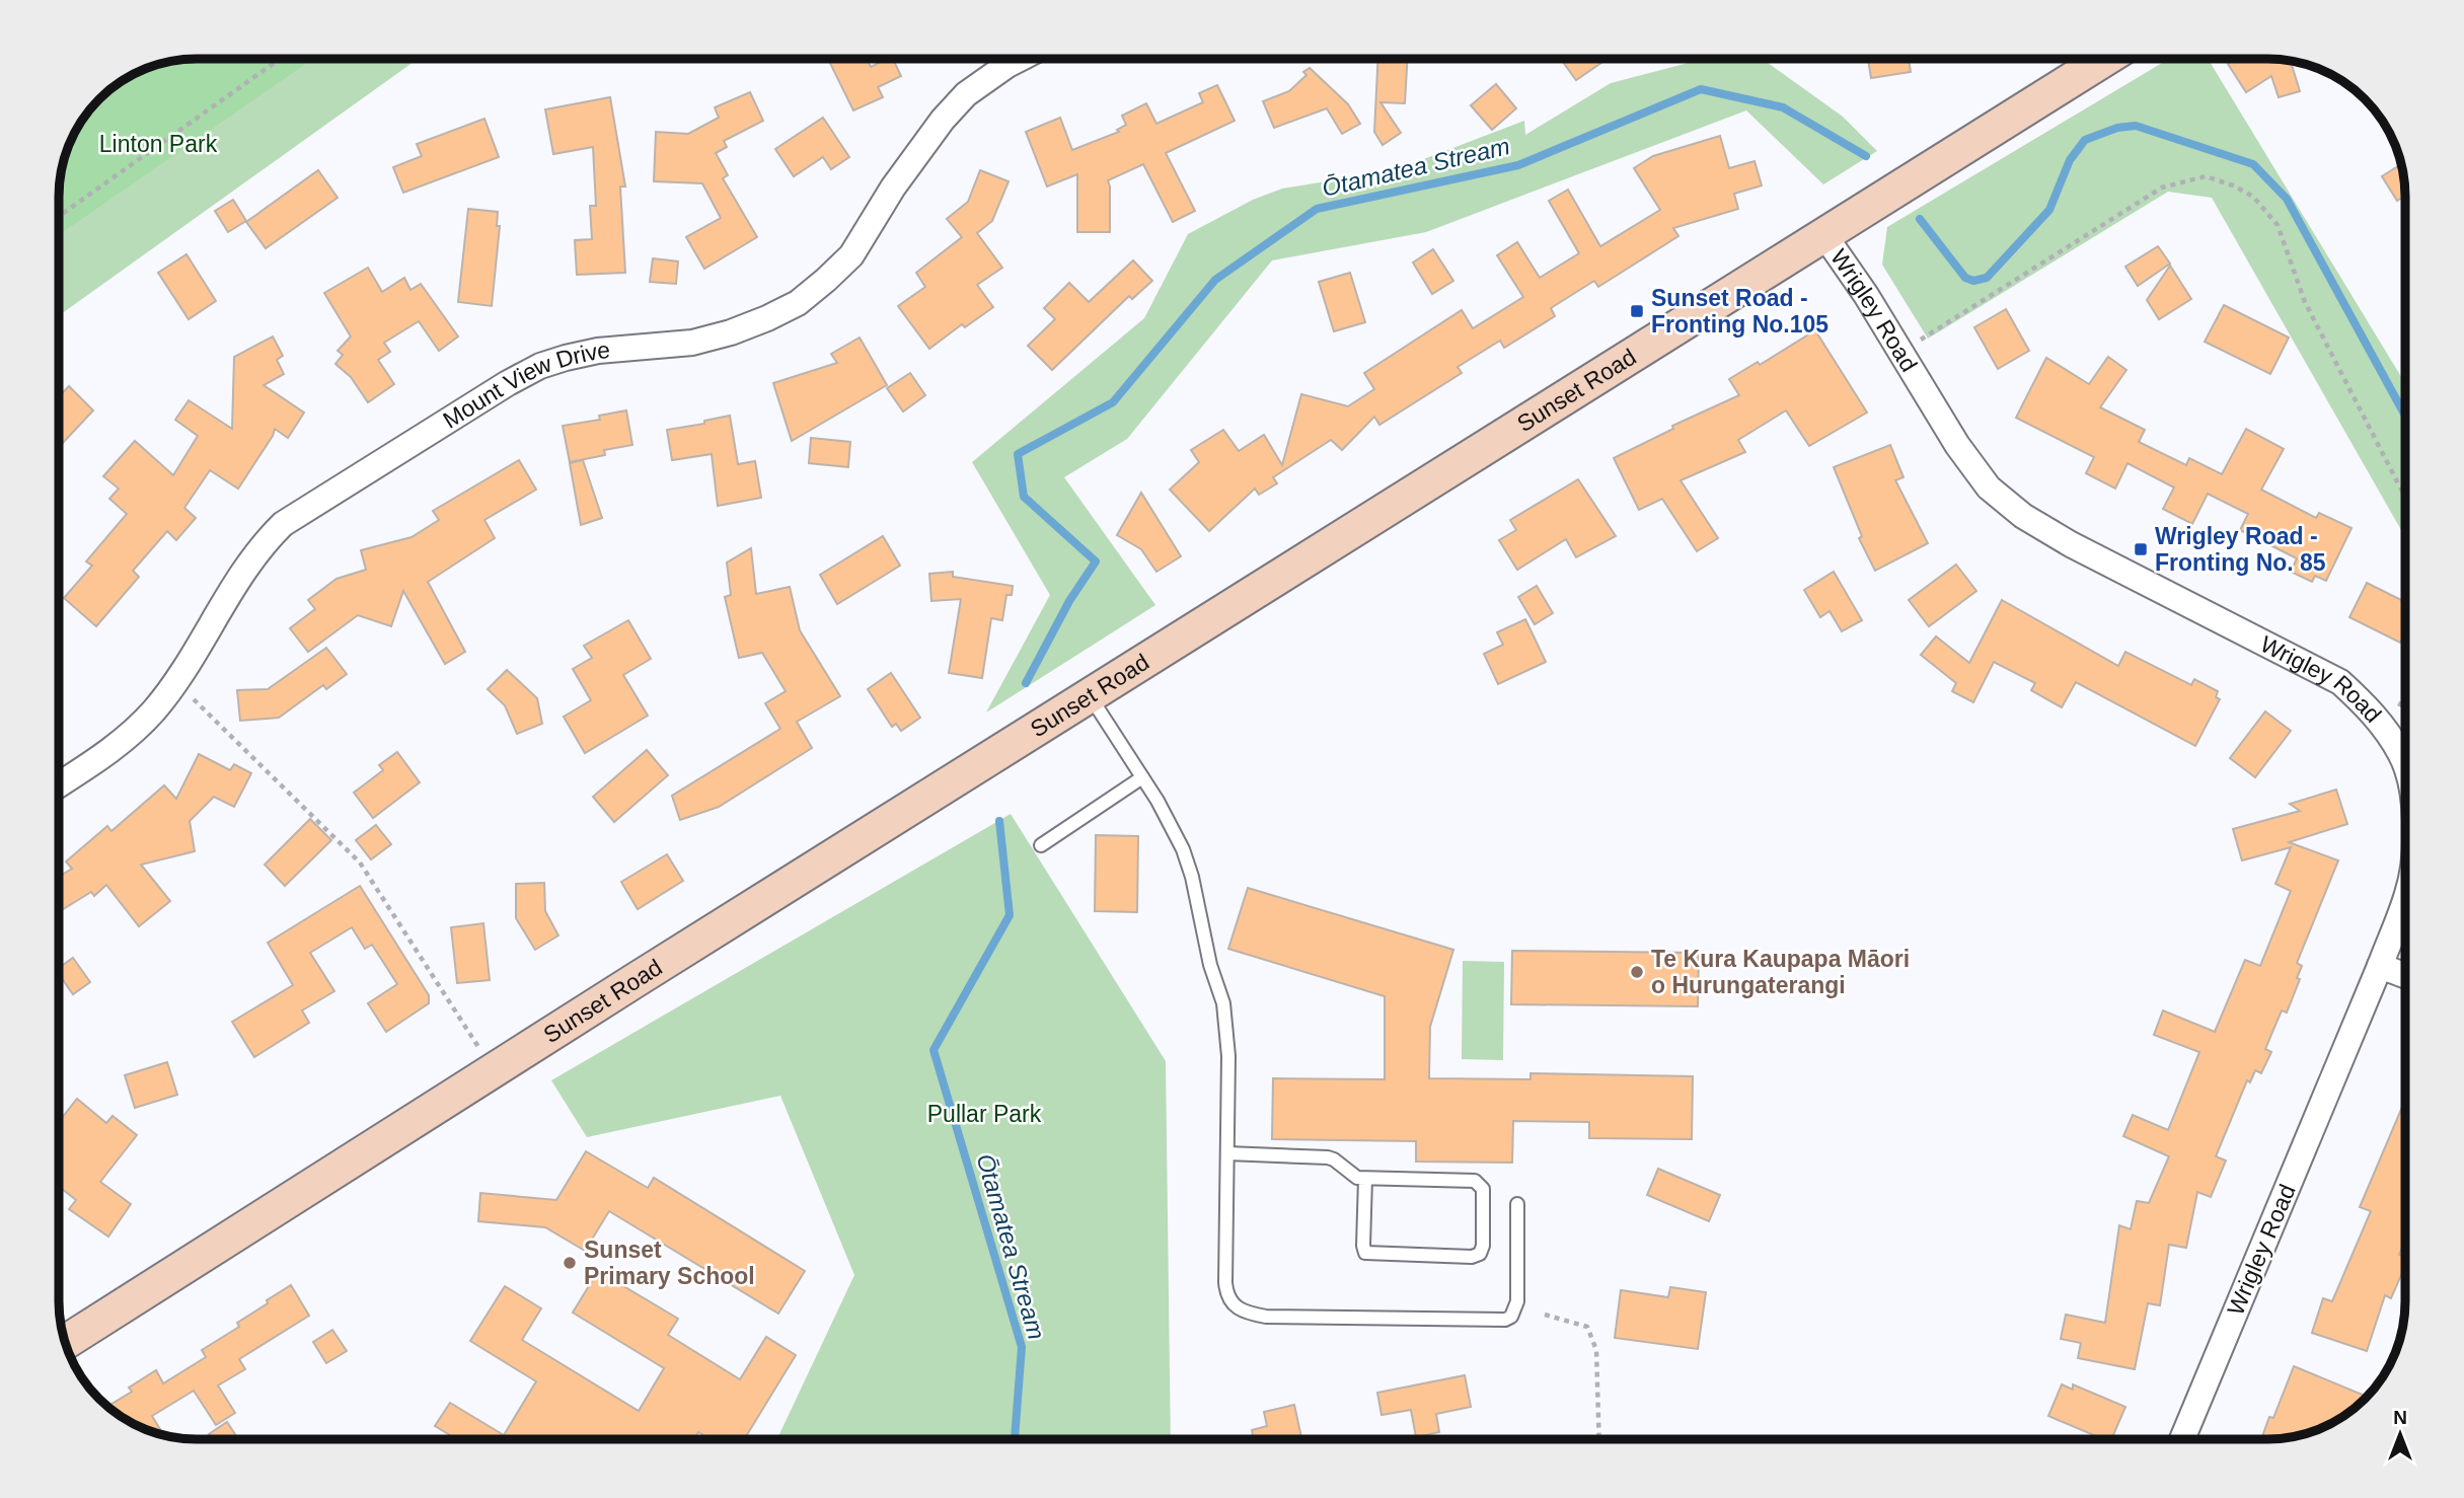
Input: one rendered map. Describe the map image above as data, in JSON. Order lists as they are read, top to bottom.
{
  "streets": {
    "main road": ["Sunset Road"],
    "street": ["Wrigley Road", "Mount View Drive"]
  },
  "crossings": [
    ["Wrigley Road", "Sunset Road"]
  ],
  "water": ["Ōtamatea Stream"],
  "parks": ["Linton Park", "Pullar Park"],
  "places": {
    "transit": ["Sunset Road - Fronting No.105", "Wrigley Road - Fronting No. 85"],
    "other": ["Te Kura Kaupapa Māori o Hurungaterangi", "Sunset Primary School"]
  },
  "north": "top"
}
